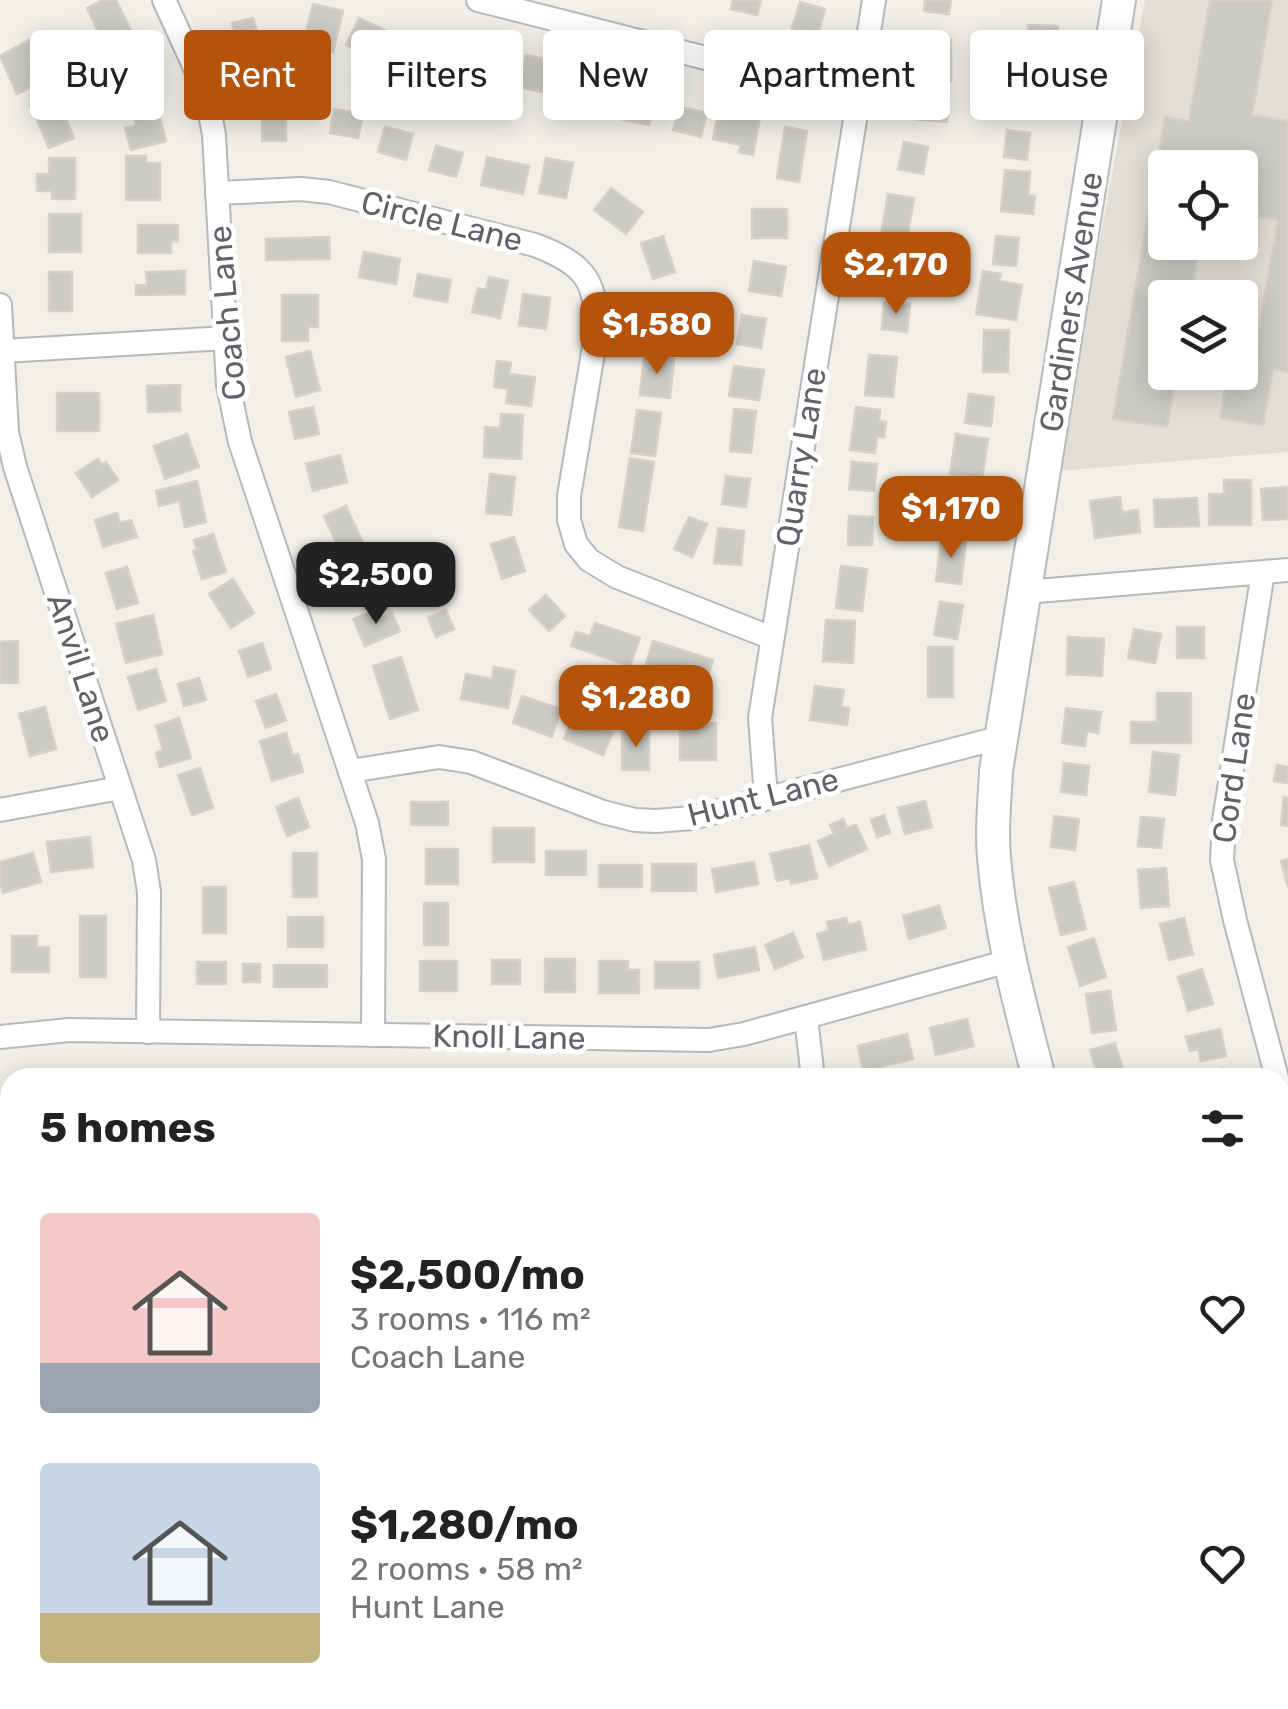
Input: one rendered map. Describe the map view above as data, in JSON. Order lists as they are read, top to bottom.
{
  "streets": {
    "main road": ["Gardiners Avenue"],
    "street": [
      "Circle Lane",
      "Coach Lane",
      "Quarry Lane",
      "Anvil Lane",
      "Cord Lane",
      "Hunt Lane",
      "Knoll Lane"
    ]
  },
  "crossings": [
    ["Circle Lane", "Coach Lane"],
    ["Circle Lane", "Quarry Lane"],
    ["Gardiners Avenue", "Hunt Lane"],
    ["Gardiners Avenue", "Knoll Lane"],
    ["Coach Lane", "Hunt Lane"],
    ["Coach Lane", "Knoll Lane"],
    ["Quarry Lane", "Hunt Lane"],
    ["Anvil Lane", "Knoll Lane"]
  ],
  "page": {
    "chip": [
      "Buy",
      "Rent",
      "Filters",
      "New",
      "Apartment",
      "House"
    ],
    "price": [
      "$2,170",
      "$1,580",
      "$1,170",
      "$2,500",
      "$1,280"
    ],
    "heading": "5 homes",
    "list": [
      {
        "name": "$2,500/mo",
        "note": "3 rooms · 116 m² · Coach Lane"
      },
      {
        "name": "$1,280/mo",
        "note": "2 rooms · 58 m² · Hunt Lane"
      }
    ]
  }
}
